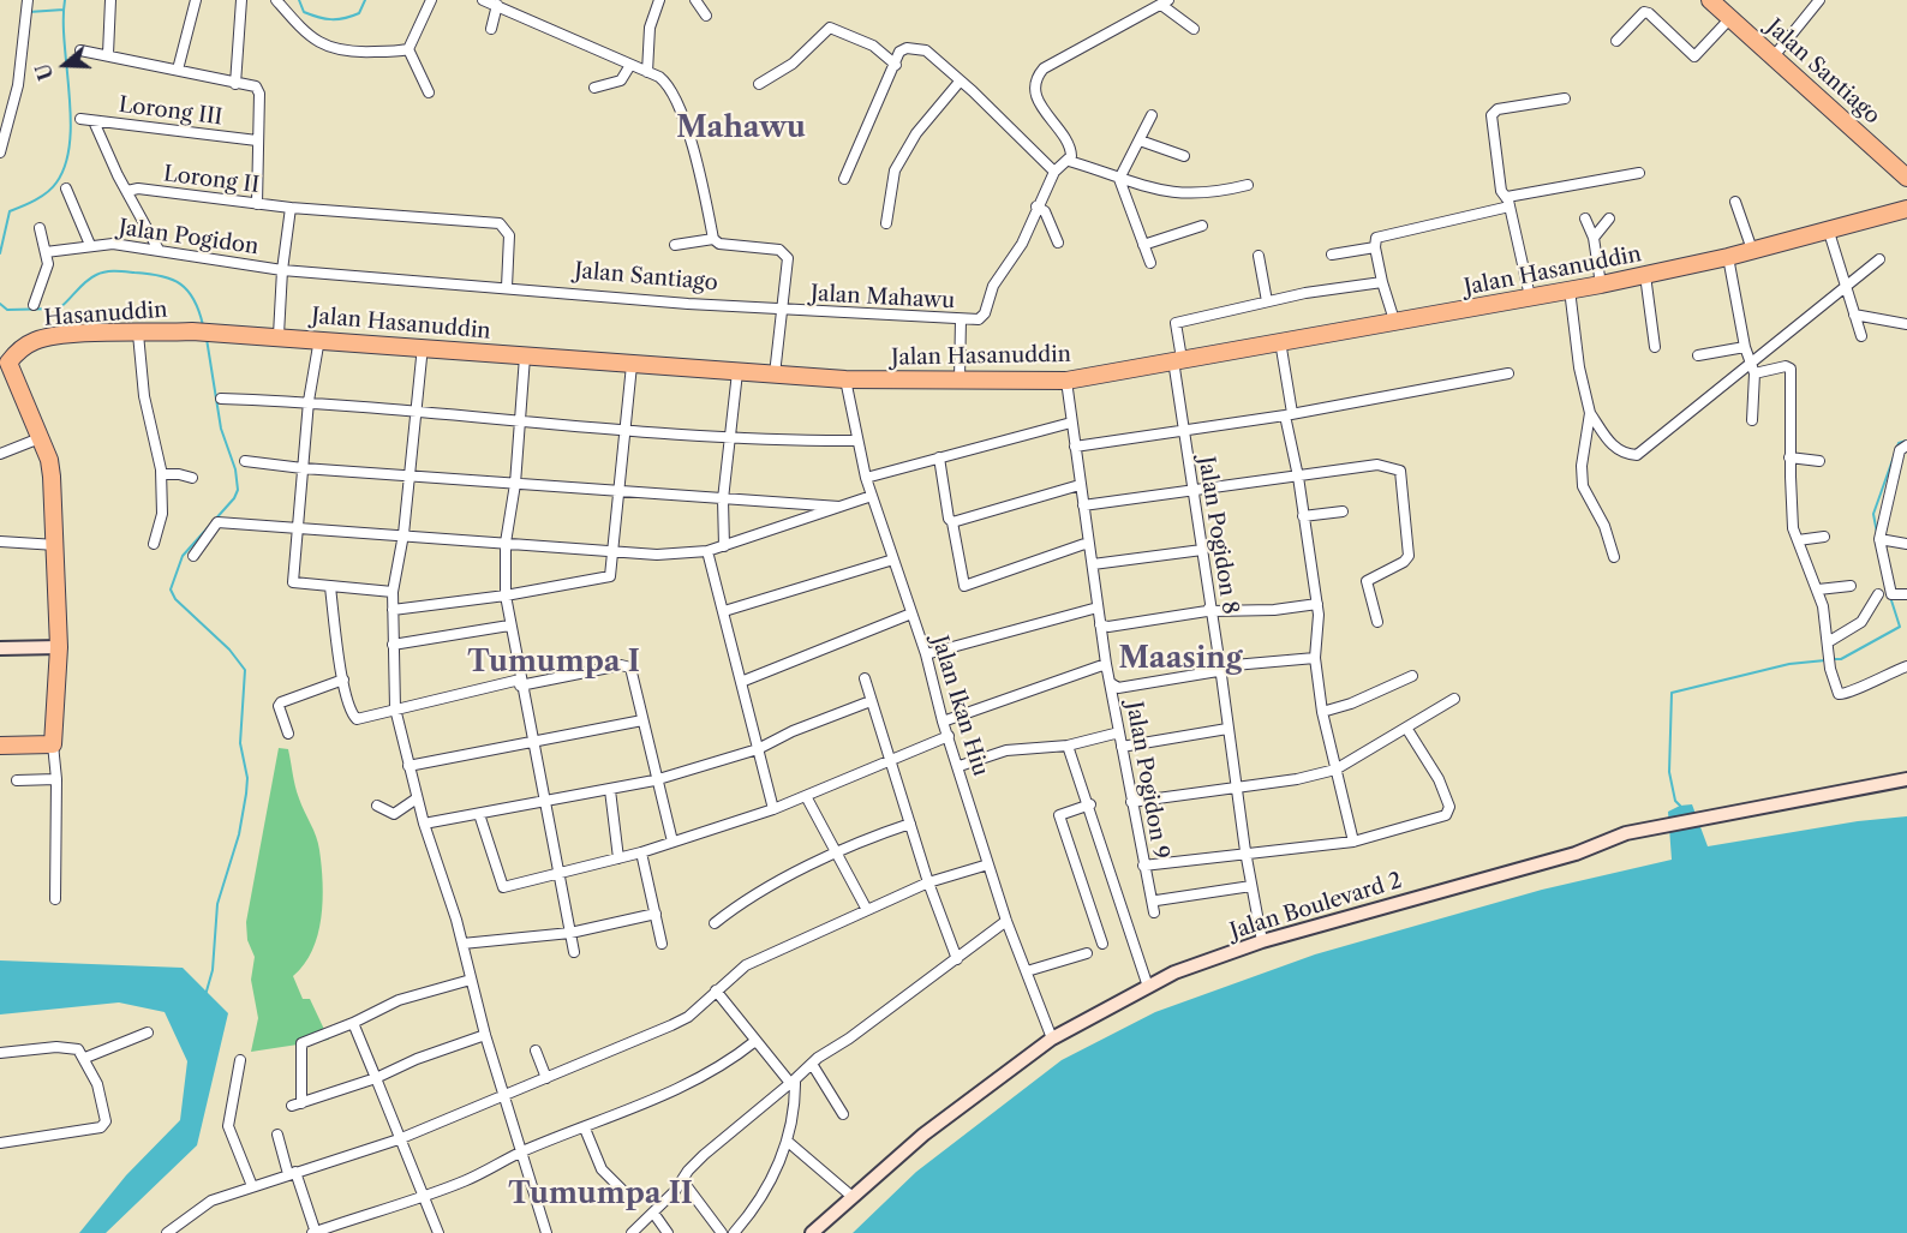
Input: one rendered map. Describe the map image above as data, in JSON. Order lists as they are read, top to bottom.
{
  "streets": {
    "highway": ["Jalan Santiago", "Jalan Hasanuddin", "Hasanuddin"],
    "main road": ["Jalan Boulevard 2"],
    "street": [
      "Lorong III",
      "Lorong II",
      "Jalan Pogidon",
      "Jalan Mahawu",
      "Jalan Pogidon 8",
      "Jalan Ikan Hiu",
      "Jalan Pogidon 9"
    ]
  },
  "crossings": [
    ["Jalan Santiago", "Lorong II"],
    ["Jalan Santiago", "Jalan Pogidon"],
    ["Jalan Santiago", "Jalan Hasanuddin"],
    ["Jalan Santiago", "Jalan Mahawu"],
    ["Lorong III", "Jalan Pogidon"],
    ["Lorong II", "Jalan Pogidon"],
    ["Jalan Pogidon", "Jalan Hasanuddin"],
    ["Jalan Hasanuddin", "Hasanuddin"],
    ["Jalan Hasanuddin", "Jalan Pogidon 8"],
    ["Jalan Hasanuddin", "Jalan Ikan Hiu"],
    ["Jalan Hasanuddin", "Jalan Pogidon 9"],
    ["Jalan Pogidon 8", "Jalan Boulevard 2"],
    ["Jalan Ikan Hiu", "Jalan Boulevard 2"]
  ],
  "districts": [
    "Mahawu",
    "Maasing",
    "Tumumpa I",
    "Tumumpa II"
  ],
  "north": "left"
}
